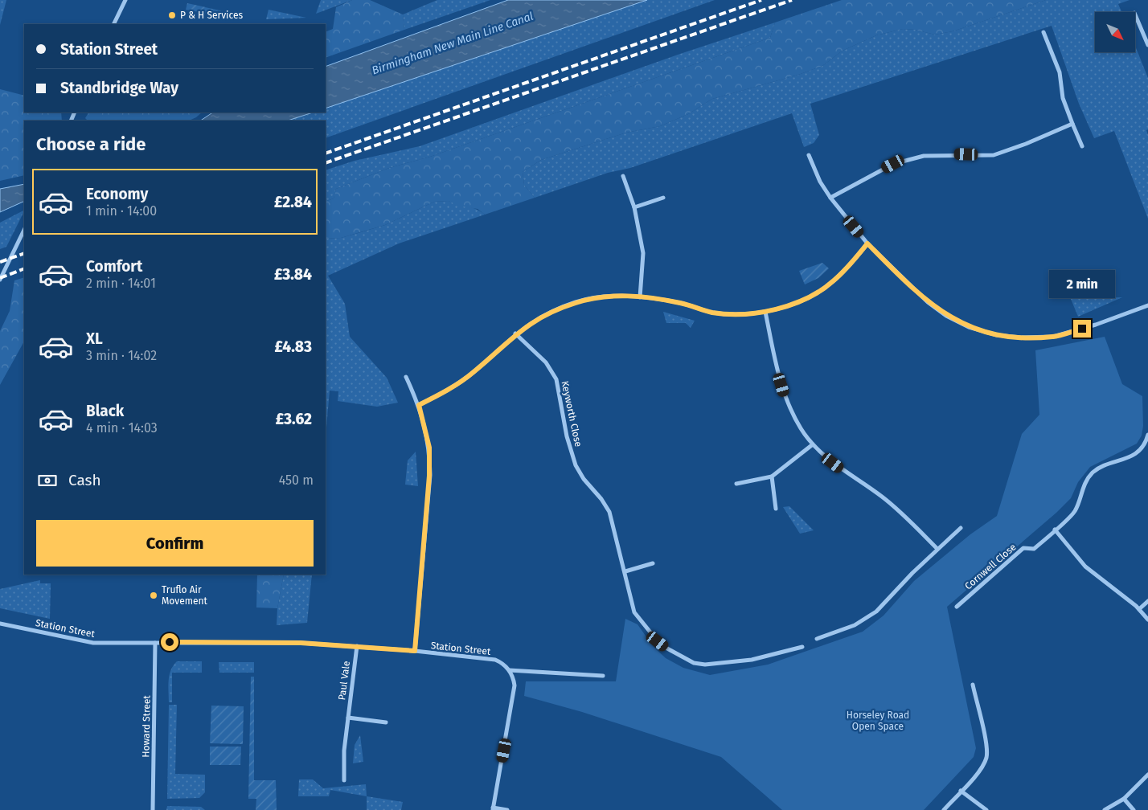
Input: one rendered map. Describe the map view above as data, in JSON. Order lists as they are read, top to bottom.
{
  "streets": {
    "street": [
      "Keyworth Close",
      "Cornwell Close",
      "Station Street",
      "Paul Vale",
      "Howard Street"
    ]
  },
  "crossings": [
    ["Station Street", "Paul Vale"],
    ["Station Street", "Howard Street"]
  ],
  "water": ["Birmingham New Main Line Canal"],
  "parks": ["Horseley Road Open Space"],
  "places": ["P & H Services", "Truflo Air Movement"],
  "north": "bottom right",
  "page": {
    "banner": ["Station Street", "Standbridge Way"],
    "heading": "Choose a ride",
    "list": [
      {
        "name": "Economy",
        "note": "1 min · 14:00",
        "value": "£2.84"
      },
      {
        "name": "Comfort",
        "note": "2 min · 14:01",
        "value": "£3.84"
      },
      {
        "name": "XL",
        "note": "3 min · 14:02",
        "value": "£4.83"
      },
      {
        "name": "Black",
        "note": "4 min · 14:03",
        "value": "£3.62"
      }
    ],
    "bubble": "2 min",
    "pay": ["Cash", "450 m"],
    "buttons": "Confirm"
  }
}
